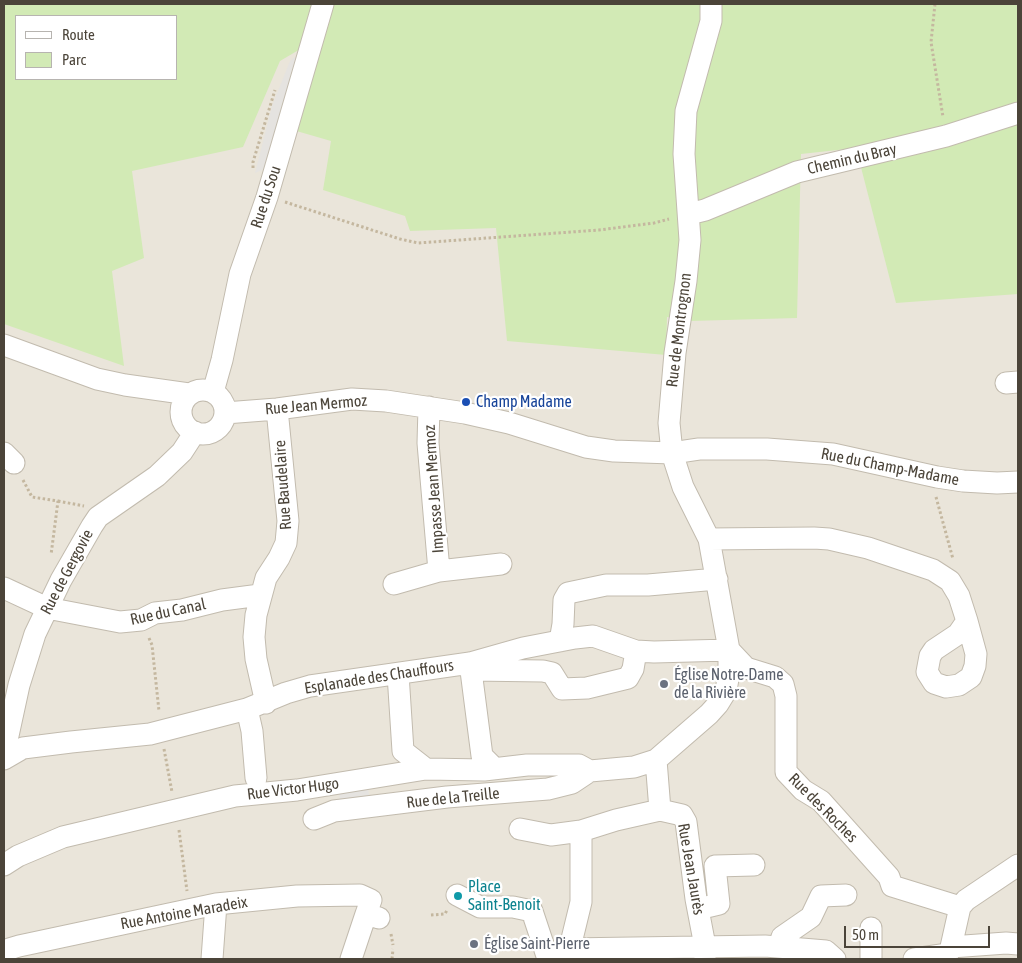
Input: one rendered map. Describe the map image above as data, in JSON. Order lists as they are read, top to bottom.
{
  "streets": {
    "street": [
      "Chemin du Bray",
      "Rue du Sou",
      "Rue de Montrognon",
      "Rue Jean Mermoz",
      "Rue du Champ-Madame",
      "Rue Baudelaire",
      "Impasse Jean Mermoz",
      "Rue de Gergovie",
      "Rue du Canal",
      "Esplanade des Chauffours",
      "Rue Victor Hugo",
      "Rue de la Treille",
      "Rue des Roches",
      "Rue Jean Jaurès",
      "Rue Antoine Maradeix"
    ]
  },
  "crossings": [
    ["Chemin du Bray", "Rue de Montrognon"],
    ["Rue du Sou", "Rue Jean Mermoz"],
    ["Rue du Sou", "Rue de Gergovie"],
    ["Rue de Montrognon", "Rue Jean Mermoz"],
    ["Rue de Montrognon", "Rue du Champ-Madame"],
    ["Rue de Montrognon", "Esplanade des Chauffours"],
    ["Rue de Montrognon", "Rue des Roches"],
    ["Rue Jean Mermoz", "Rue du Champ-Madame"],
    ["Rue Jean Mermoz", "Rue Baudelaire"],
    ["Rue Jean Mermoz", "Impasse Jean Mermoz"],
    ["Rue Jean Mermoz", "Rue de Gergovie"],
    ["Rue Baudelaire", "Rue du Canal"],
    ["Rue Baudelaire", "Esplanade des Chauffours"],
    ["Rue de Gergovie", "Rue du Canal"],
    ["Esplanade des Chauffours", "Rue des Roches"],
    ["Rue Victor Hugo", "Rue de la Treille"]
  ],
  "places": [
    "Champ Madame",
    "Église Notre-Dame de la Rivière",
    "Place Saint-Benoit",
    "Église Saint-Pierre"
  ],
  "legend": ["Route", "Parc"],
  "scale_bar": "50 m"
}
